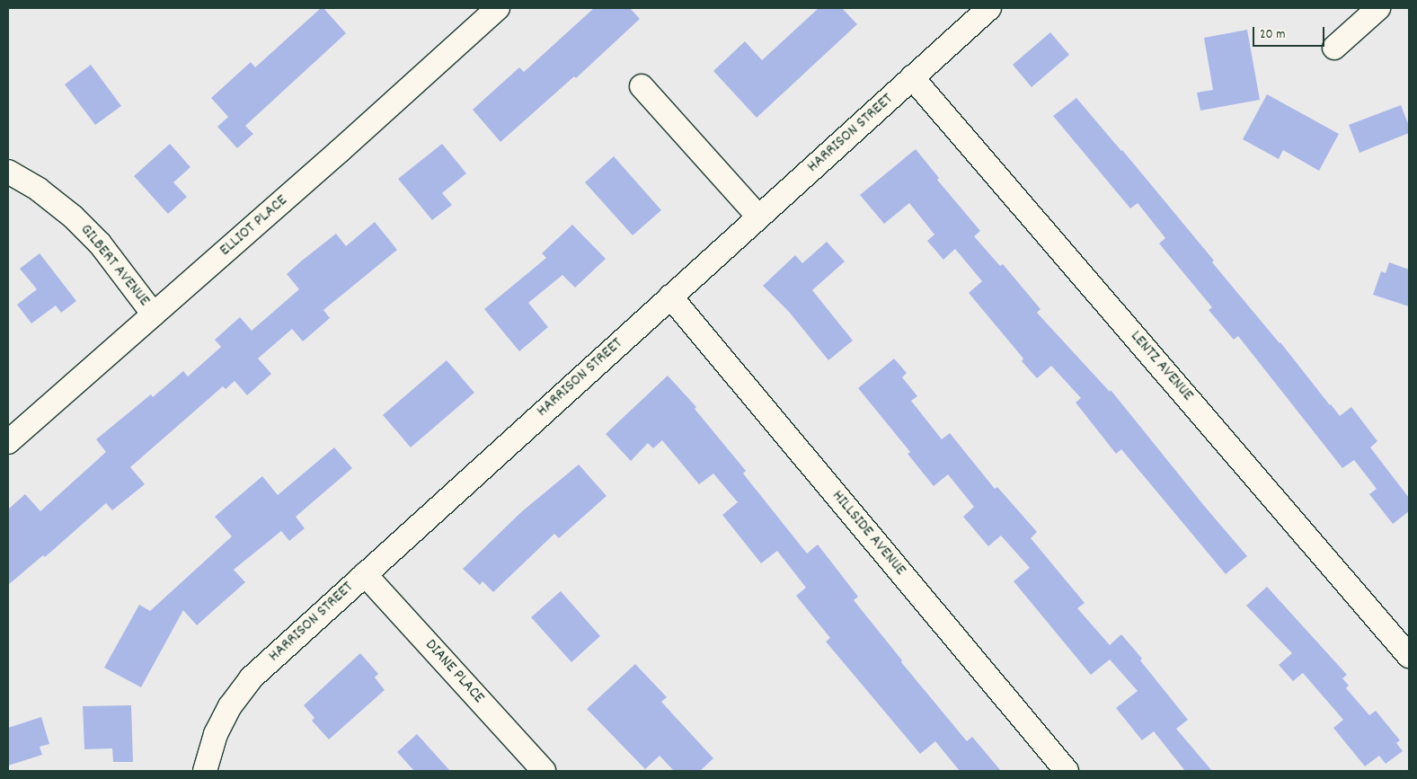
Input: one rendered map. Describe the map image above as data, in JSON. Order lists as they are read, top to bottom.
{
  "streets": {
    "street": [
      "HARRISON STREET",
      "ELLIOT PLACE",
      "GILBERT AVENUE",
      "LENTZ AVENUE",
      "HILLSIDE AVENUE",
      "DIANE PLACE"
    ]
  },
  "crossings": [
    ["HARRISON STREET", "LENTZ AVENUE"],
    ["HARRISON STREET", "HILLSIDE AVENUE"],
    ["HARRISON STREET", "DIANE PLACE"],
    ["ELLIOT PLACE", "GILBERT AVENUE"]
  ],
  "scale_bar": "20 m"
}
